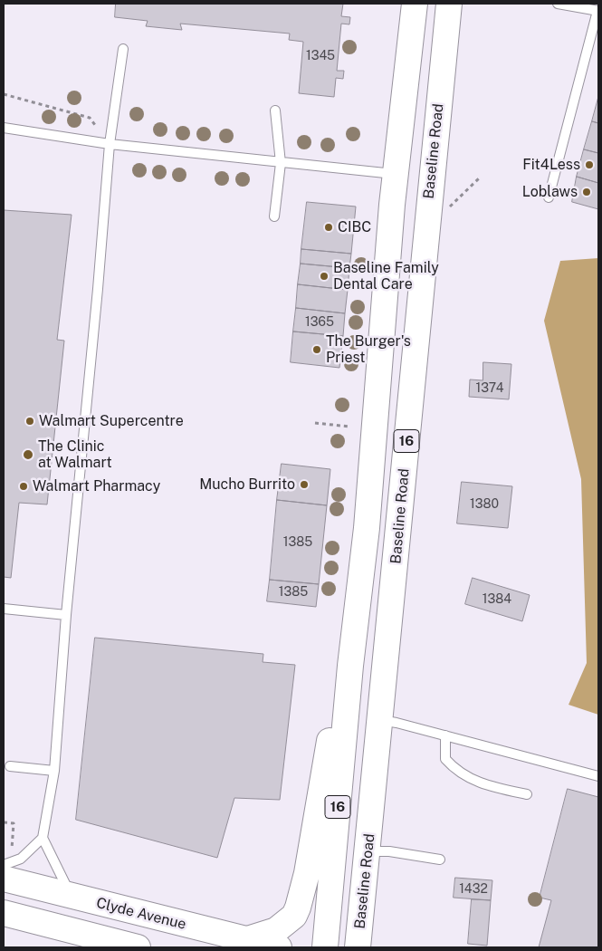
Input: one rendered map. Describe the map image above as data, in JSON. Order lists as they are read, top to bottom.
{
  "streets": {
    "main road": ["Baseline Road", "16", "Clyde Avenue"]
  },
  "places": [
    "Fit4Less",
    "Loblaws",
    "CIBC",
    "Baseline Family Dental Care",
    "The Burger's Priest",
    "Walmart Supercentre",
    "The Clinic at Walmart",
    "Mucho Burrito",
    "Walmart Pharmacy"
  ],
  "house_numbers": [
    "1345",
    "1365",
    "1374",
    "1380",
    "1385",
    "1385",
    "1384",
    "1432"
  ]
}
